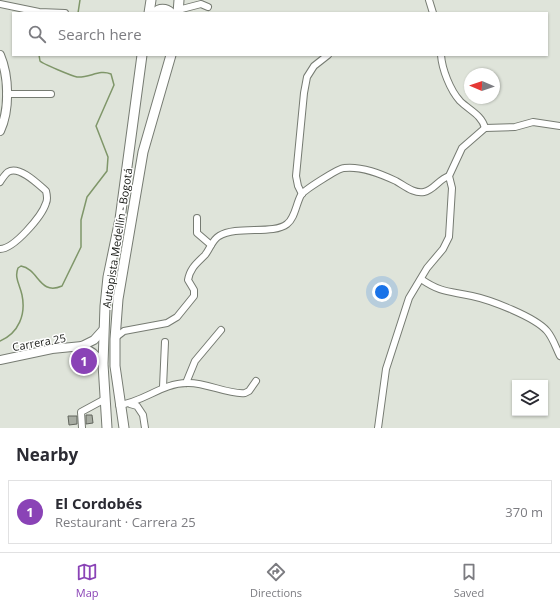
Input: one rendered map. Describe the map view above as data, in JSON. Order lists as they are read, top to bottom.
{
  "streets": {
    "highway": ["Autopista Medellín - Bogotá"],
    "main road": ["Carrera 25"]
  },
  "crossings": [
    ["Autopista Medellín - Bogotá", "Carrera 25"]
  ],
  "north": "left",
  "page": {
    "search": "Search here",
    "pins": "1",
    "heading": "Nearby",
    "list": [
      {
        "mark": "1",
        "name": "El Cordobés",
        "note": "Restaurant · Carrera 25",
        "value": "370 m"
      }
    ],
    "nav": ["Map", "Directions", "Saved"]
  }
}
